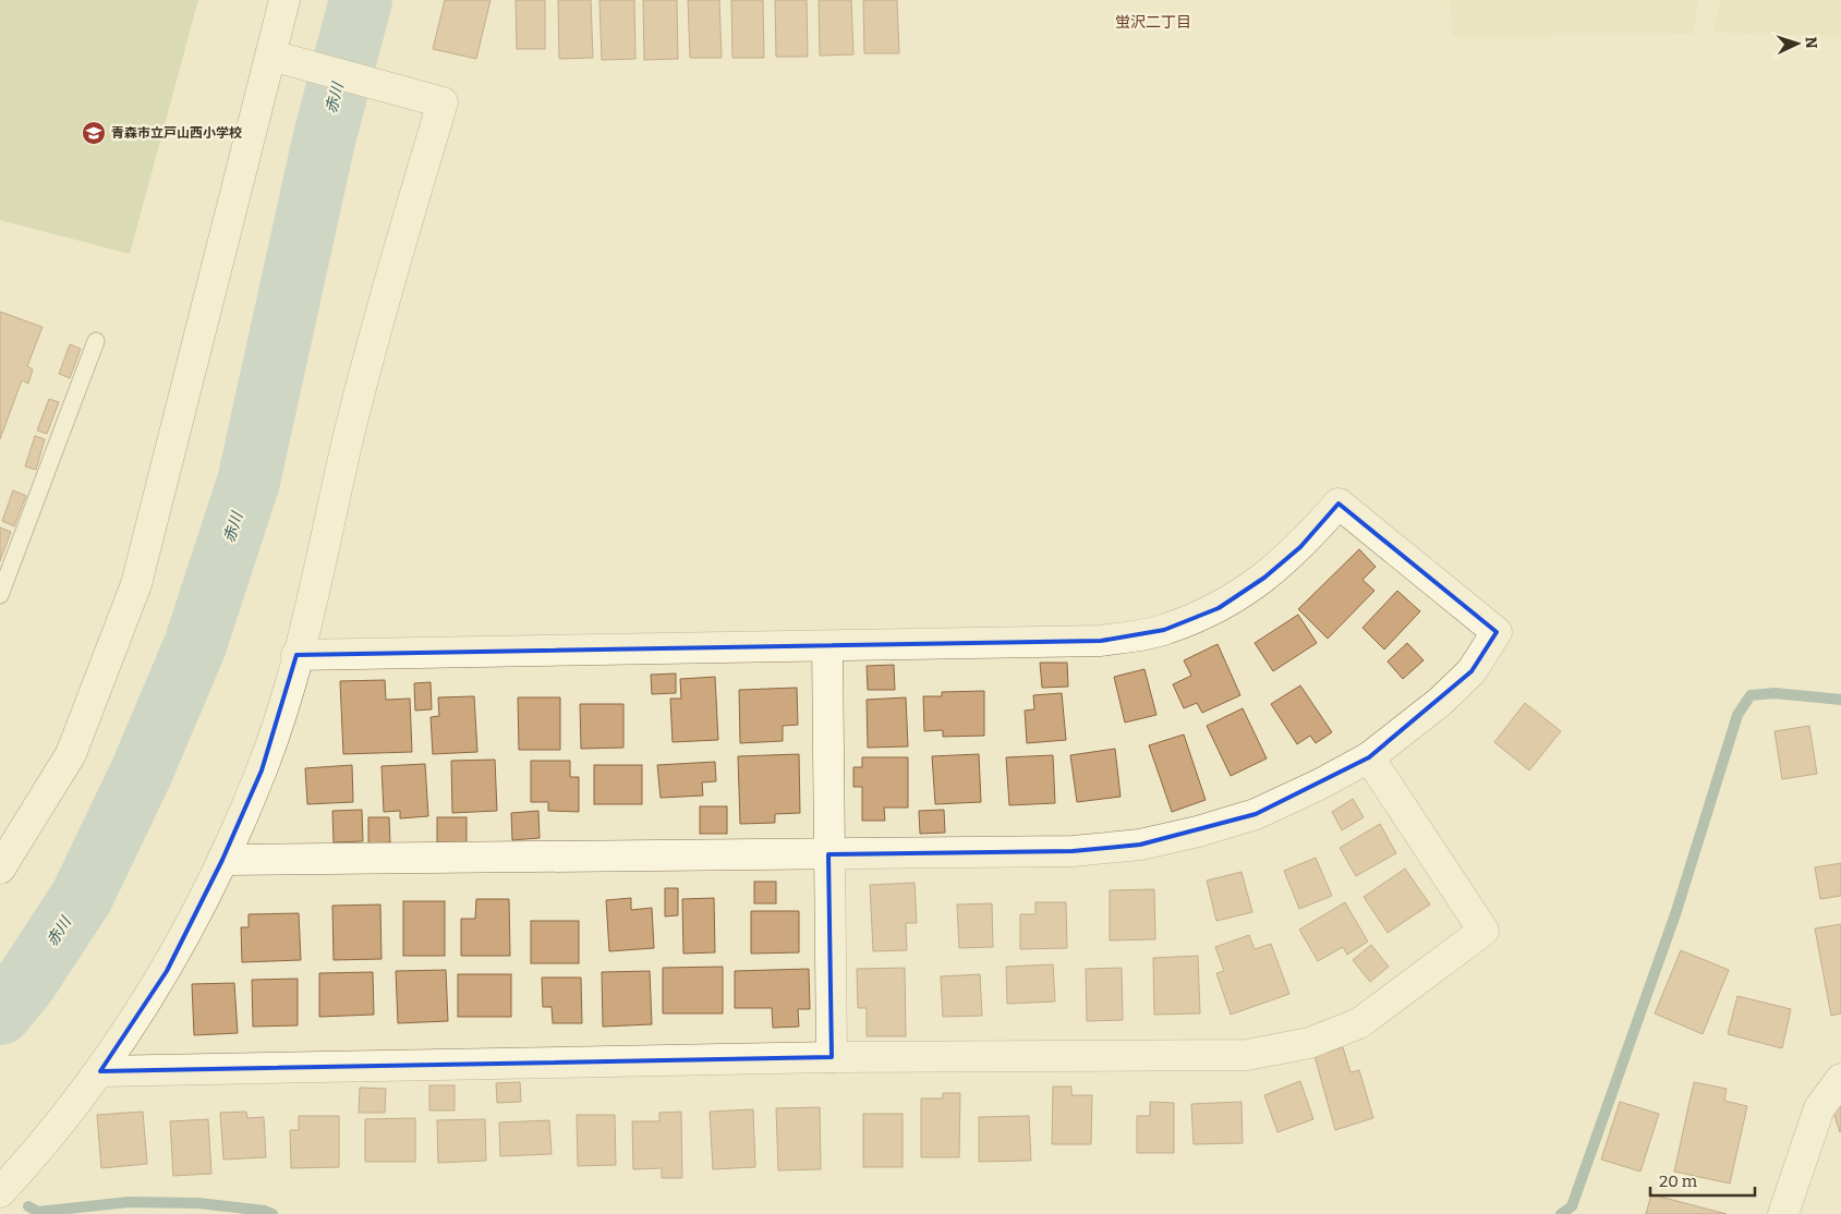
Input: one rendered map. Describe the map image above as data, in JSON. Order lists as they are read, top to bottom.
{
  "districts": ["蛍沢二丁目"],
  "water": ["赤川"],
  "places": {
    "school or university": ["青森市立戸山西小学校"]
  },
  "scale_bar": "20 m",
  "north": "right"
}
